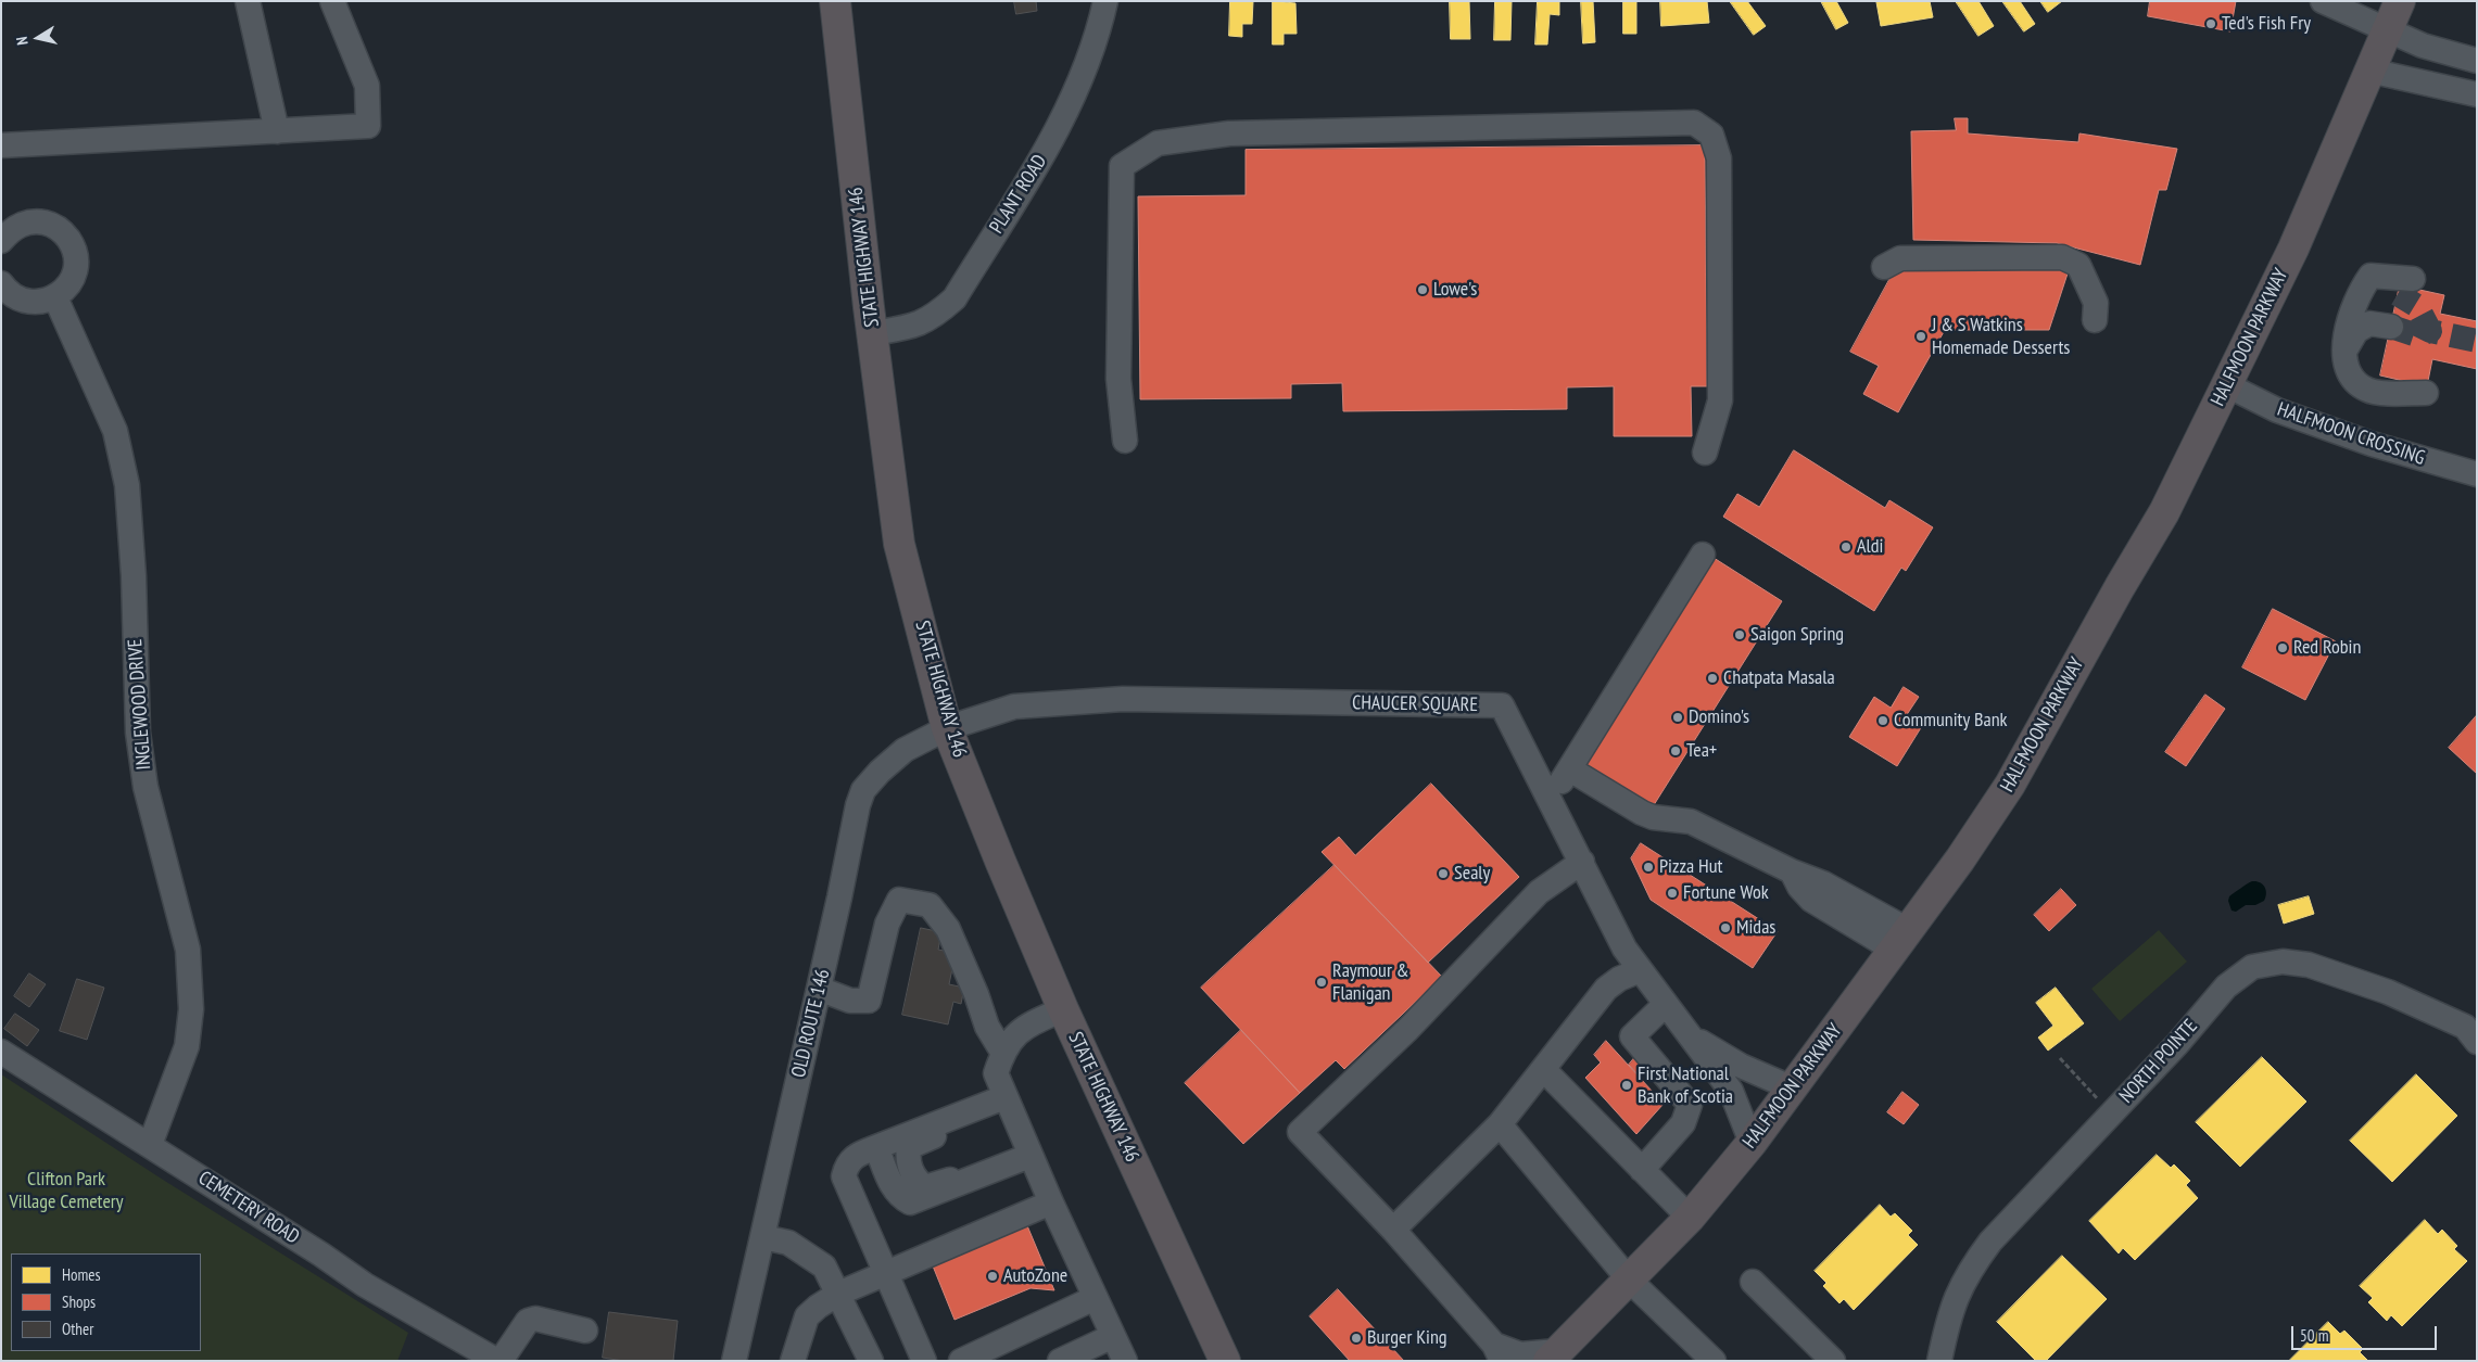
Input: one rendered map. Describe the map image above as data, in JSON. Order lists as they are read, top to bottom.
{
  "streets": {
    "main road": ["STATE HIGHWAY 146", "HALFMOON PARKWAY"],
    "street": [
      "PLANT ROAD",
      "HALFMOON CROSSING",
      "INGLEWOOD DRIVE",
      "CHAUCER SQUARE",
      "OLD ROUTE 146",
      "NORTH POINTE",
      "CEMETERY ROAD"
    ]
  },
  "crossings": [
    ["PLANT ROAD", "STATE HIGHWAY 146"],
    ["STATE HIGHWAY 146", "CHAUCER SQUARE"],
    ["STATE HIGHWAY 146", "OLD ROUTE 146"],
    ["HALFMOON PARKWAY", "HALFMOON CROSSING"],
    ["HALFMOON PARKWAY", "CHAUCER SQUARE"],
    ["INGLEWOOD DRIVE", "CEMETERY ROAD"],
    ["CHAUCER SQUARE", "OLD ROUTE 146"]
  ],
  "parks": ["Clifton Park Village Cemetery"],
  "places": [
    "Ted's Fish Fry",
    "Lowe's",
    "J & S Watkins Homemade Desserts",
    "Aldi",
    "Saigon Spring",
    "Red Robin",
    "Chatpata Masala",
    "Domino's",
    "Community Bank",
    "Tea+",
    "Pizza Hut",
    "Sealy",
    "Fortune Wok",
    "Midas",
    "Raymour & Flanigan",
    "First National Bank of Scotia",
    "AutoZone",
    "Burger King"
  ],
  "legend": ["Homes", "Shops", "Other"],
  "scale_bar": "50 m",
  "north": "left"
}
